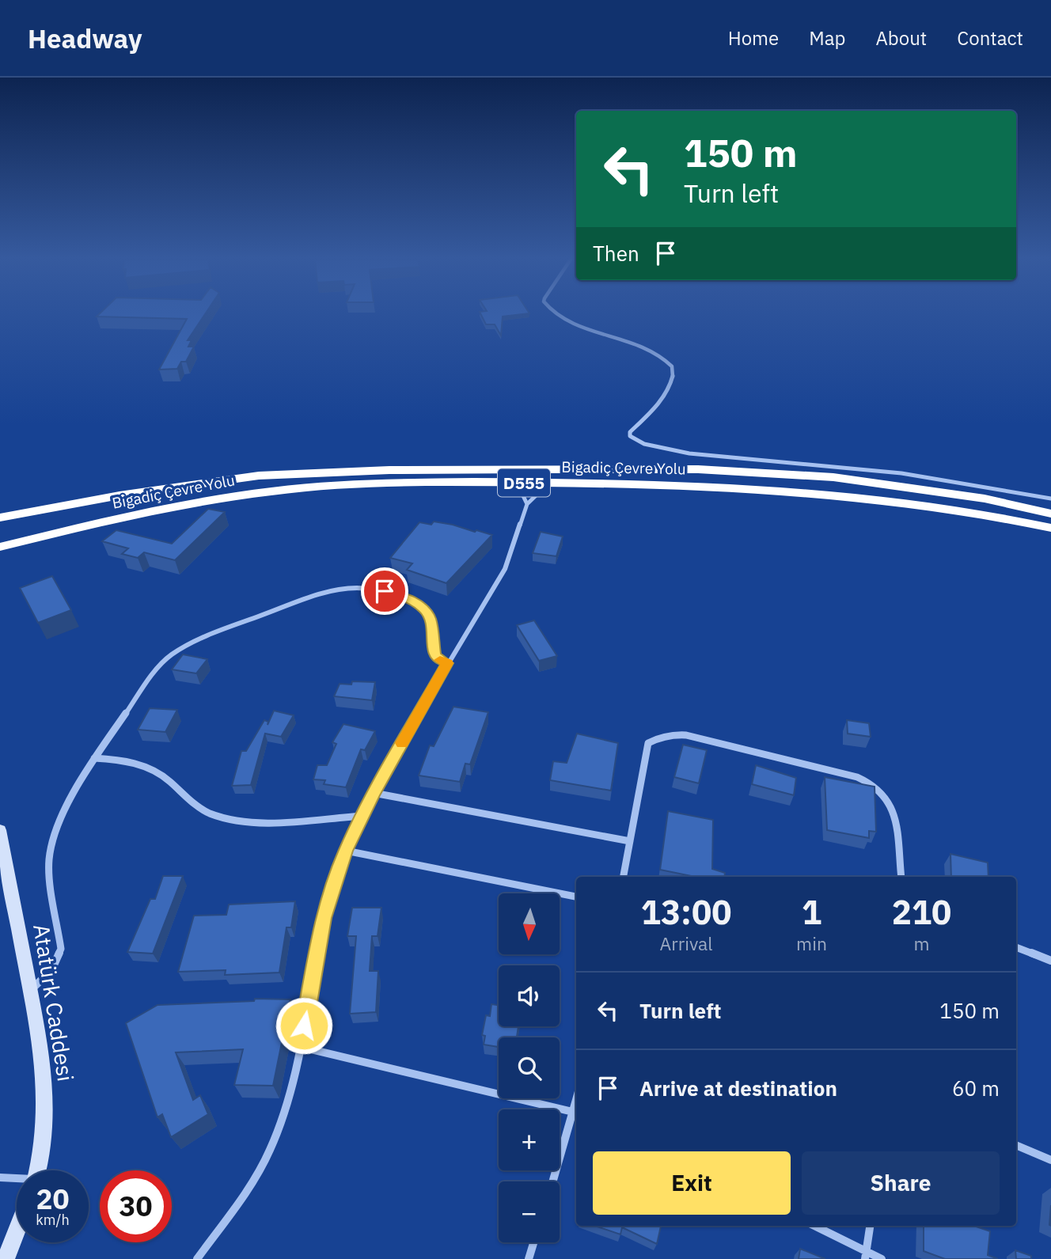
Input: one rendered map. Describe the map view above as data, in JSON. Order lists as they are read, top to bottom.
{
  "streets": {
    "highway": ["Bigadiç Çevre Yolu", "D555"],
    "main road": ["Atatürk Caddesi"]
  },
  "north": "bottom",
  "page": {
    "header": "Headway",
    "nav": [
      "Home",
      "Map",
      "About",
      "Contact"
    ],
    "turn": ["150 m", "Turn left"],
    "then": "Then",
    "eta": [
      "13:00",
      "Arrival",
      "1",
      "min",
      "210",
      "m"
    ],
    "map_buttons": ["+", "−"],
    "list": [
      {
        "name": "Turn left",
        "value": "150 m"
      },
      {
        "name": "Arrive at destination",
        "value": "60 m"
      }
    ],
    "buttons": ["Exit", "Share"],
    "speed": "20 km/h",
    "limit": "30"
  }
}
